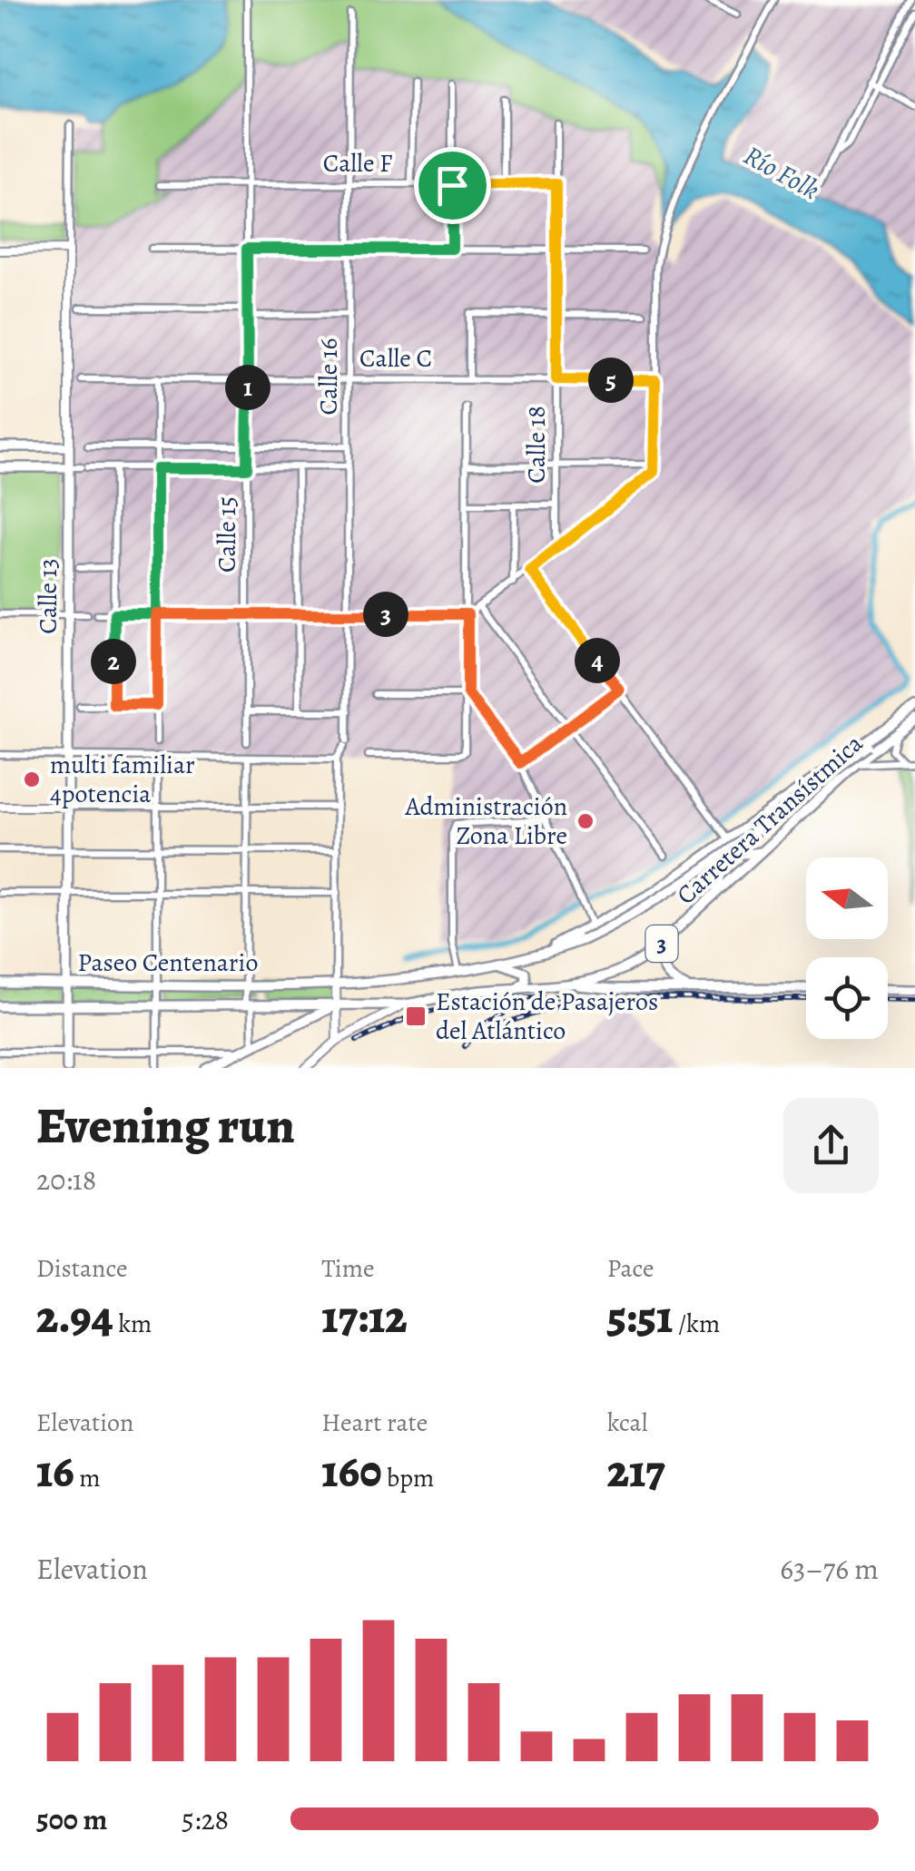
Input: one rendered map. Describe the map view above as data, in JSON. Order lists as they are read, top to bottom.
{
  "streets": {
    "main road": [
      "Calle 13",
      "Carretera Transístmica",
      "3",
      "Paseo Centenario"
    ],
    "street": [
      "Calle F",
      "Calle C",
      "Calle 16",
      "Calle 18",
      "Calle 15"
    ]
  },
  "crossings": [
    ["Calle F", "Calle 16"],
    ["Calle F", "Calle 18"],
    ["Calle F", "Calle 15"],
    ["Calle C", "Calle 16"],
    ["Calle C", "Calle 18"],
    ["Calle C", "Calle 15"],
    ["Calle C", "Calle 13"],
    ["Calle 16", "Carretera Transístmica"],
    ["Calle 16", "Paseo Centenario"],
    ["Calle 13", "Paseo Centenario"],
    ["Carretera Transístmica", "Paseo Centenario"]
  ],
  "water": ["Río Folk"],
  "places": {
    "other": ["multi familiar 4potencia", "Administración Zona Libre"],
    "transit": ["Estación de Pasajeros del Atlántico"]
  },
  "north": "left",
  "page": {
    "pins": [
      "5",
      "1",
      "3",
      "4",
      "2"
    ],
    "heading": ["Evening run", "20:18"],
    "stats": [
      ["Distance", "2.94 km"],
      ["Time", "17:12"],
      ["Pace", "5:51 /km"],
      ["Elevation", "16 m"],
      ["Heart rate", "160 bpm"],
      ["kcal", "217"]
    ],
    "chart": ["Elevation", "63–76 m"],
    "list": [
      {
        "name": "500 m",
        "note": "5:28"
      }
    ]
  }
}
